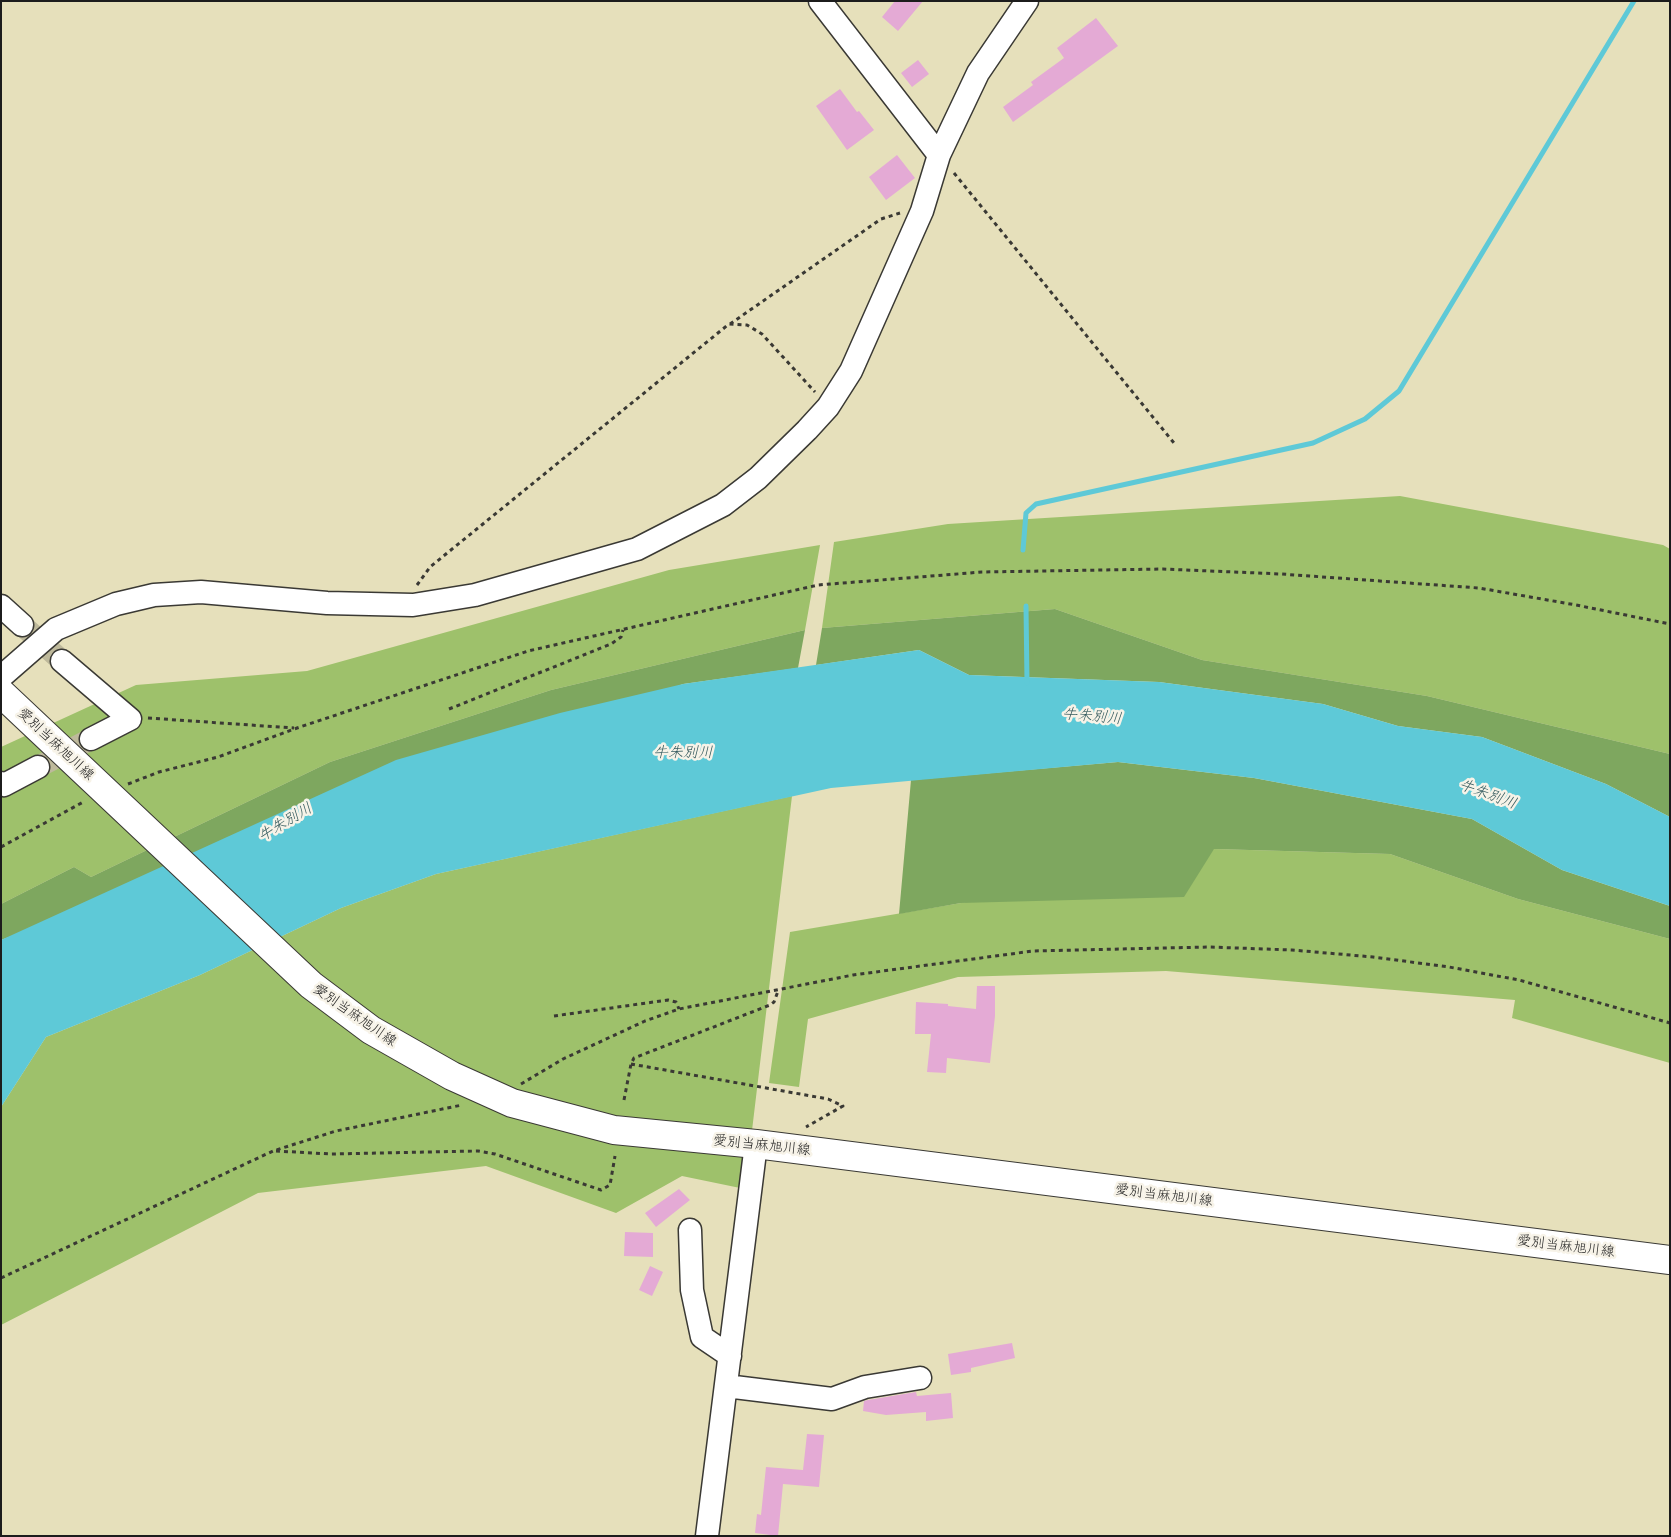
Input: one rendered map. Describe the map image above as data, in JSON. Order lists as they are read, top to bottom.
{
  "streets": {
    "main road": ["愛別当麻旭川線"]
  },
  "water": ["牛朱別川"]
}
